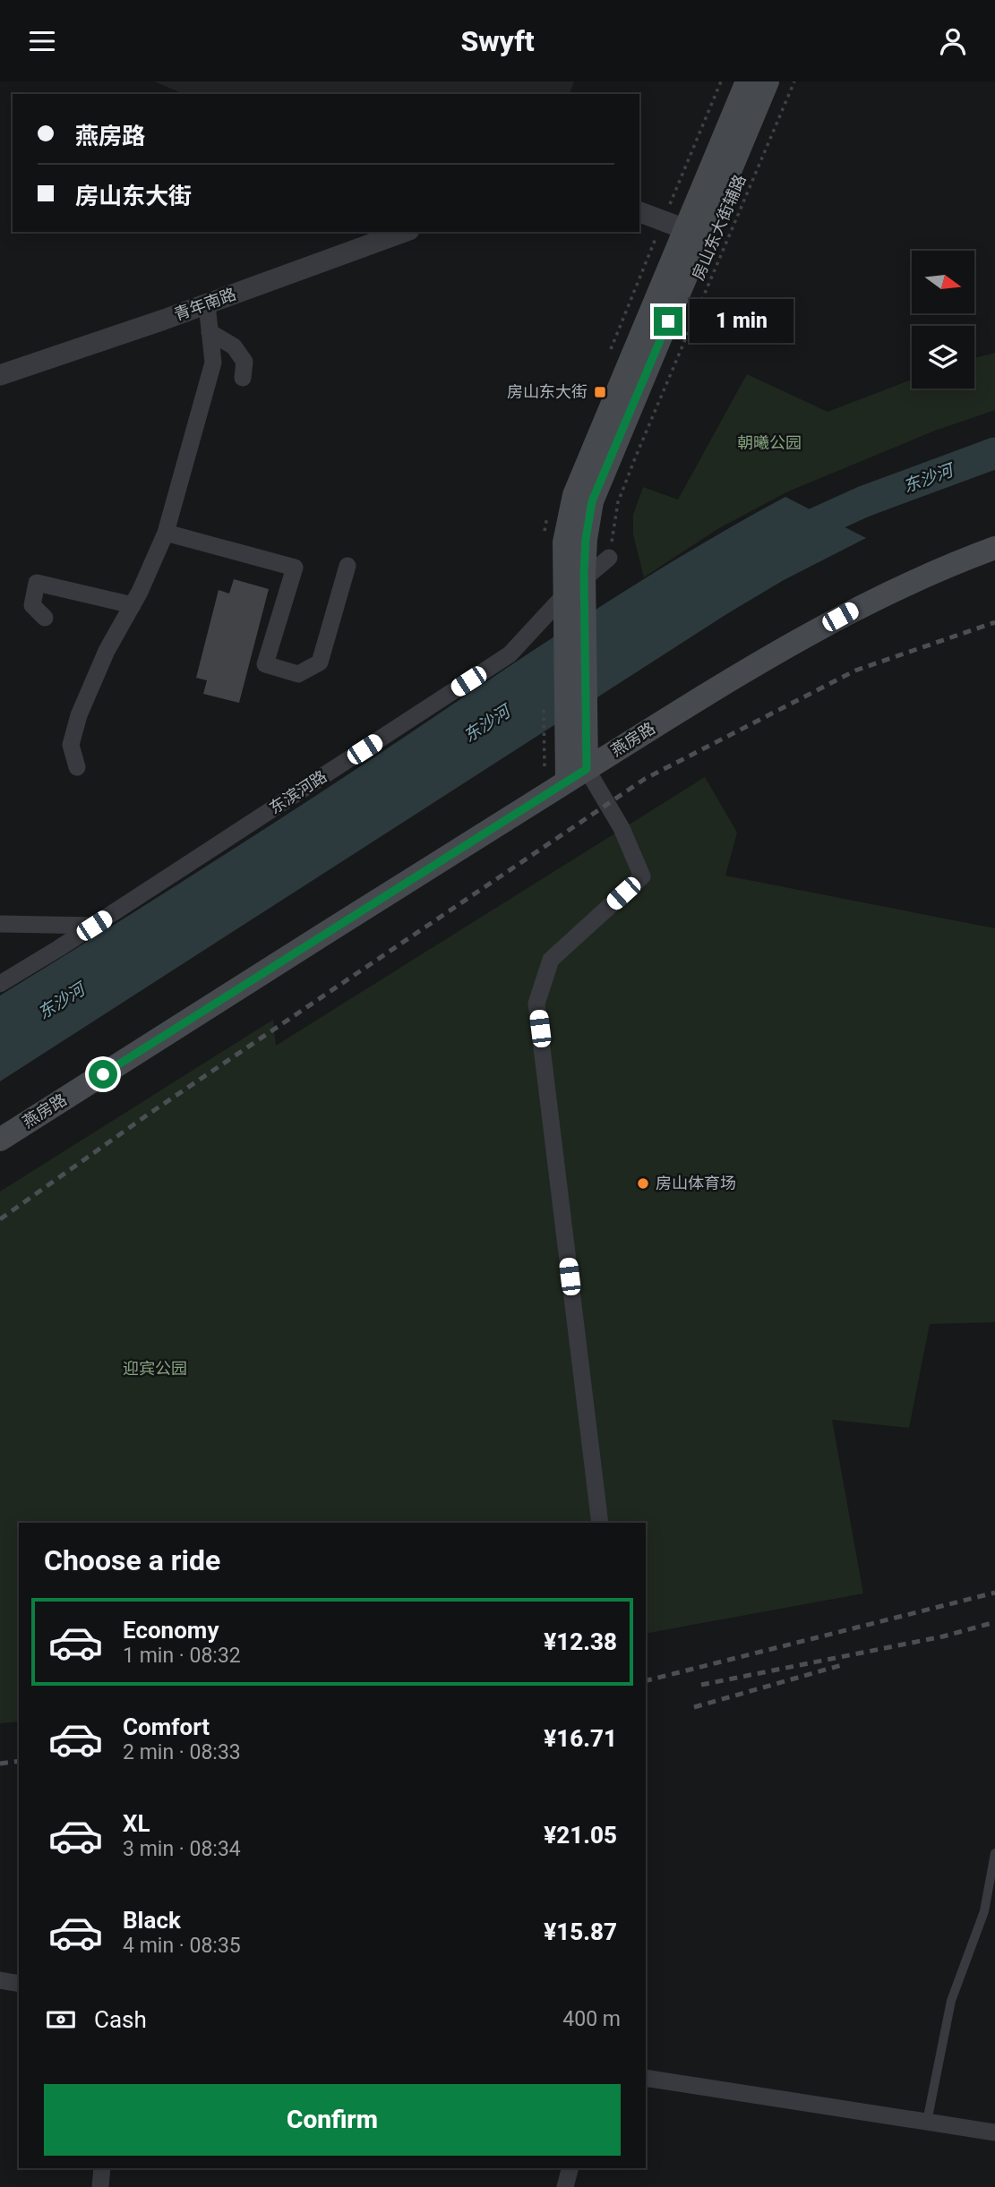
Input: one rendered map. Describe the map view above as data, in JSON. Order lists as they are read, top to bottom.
{
  "streets": {
    "main road": ["燕房路"],
    "street": ["青年南路", "东滨河路"],
    "path": ["房山东大街辅路"]
  },
  "crossings": [
    ["房山东大街辅路", "东滨河路"]
  ],
  "water": ["东沙河"],
  "parks": ["朝曦公园", "迎宾公园"],
  "places": {
    "transit": ["房山东大街"],
    "other": ["房山体育场"]
  },
  "north": "right",
  "page": {
    "header": "Swyft",
    "banner": ["燕房路", "房山东大街"],
    "bubble": "1 min",
    "heading": "Choose a ride",
    "list": [
      {
        "name": "Economy",
        "note": "1 min · 08:32",
        "value": "¥12.38"
      },
      {
        "name": "Comfort",
        "note": "2 min · 08:33",
        "value": "¥16.71"
      },
      {
        "name": "XL",
        "note": "3 min · 08:34",
        "value": "¥21.05"
      },
      {
        "name": "Black",
        "note": "4 min · 08:35",
        "value": "¥15.87"
      }
    ],
    "pay": ["Cash", "400 m"],
    "buttons": "Confirm"
  }
}
